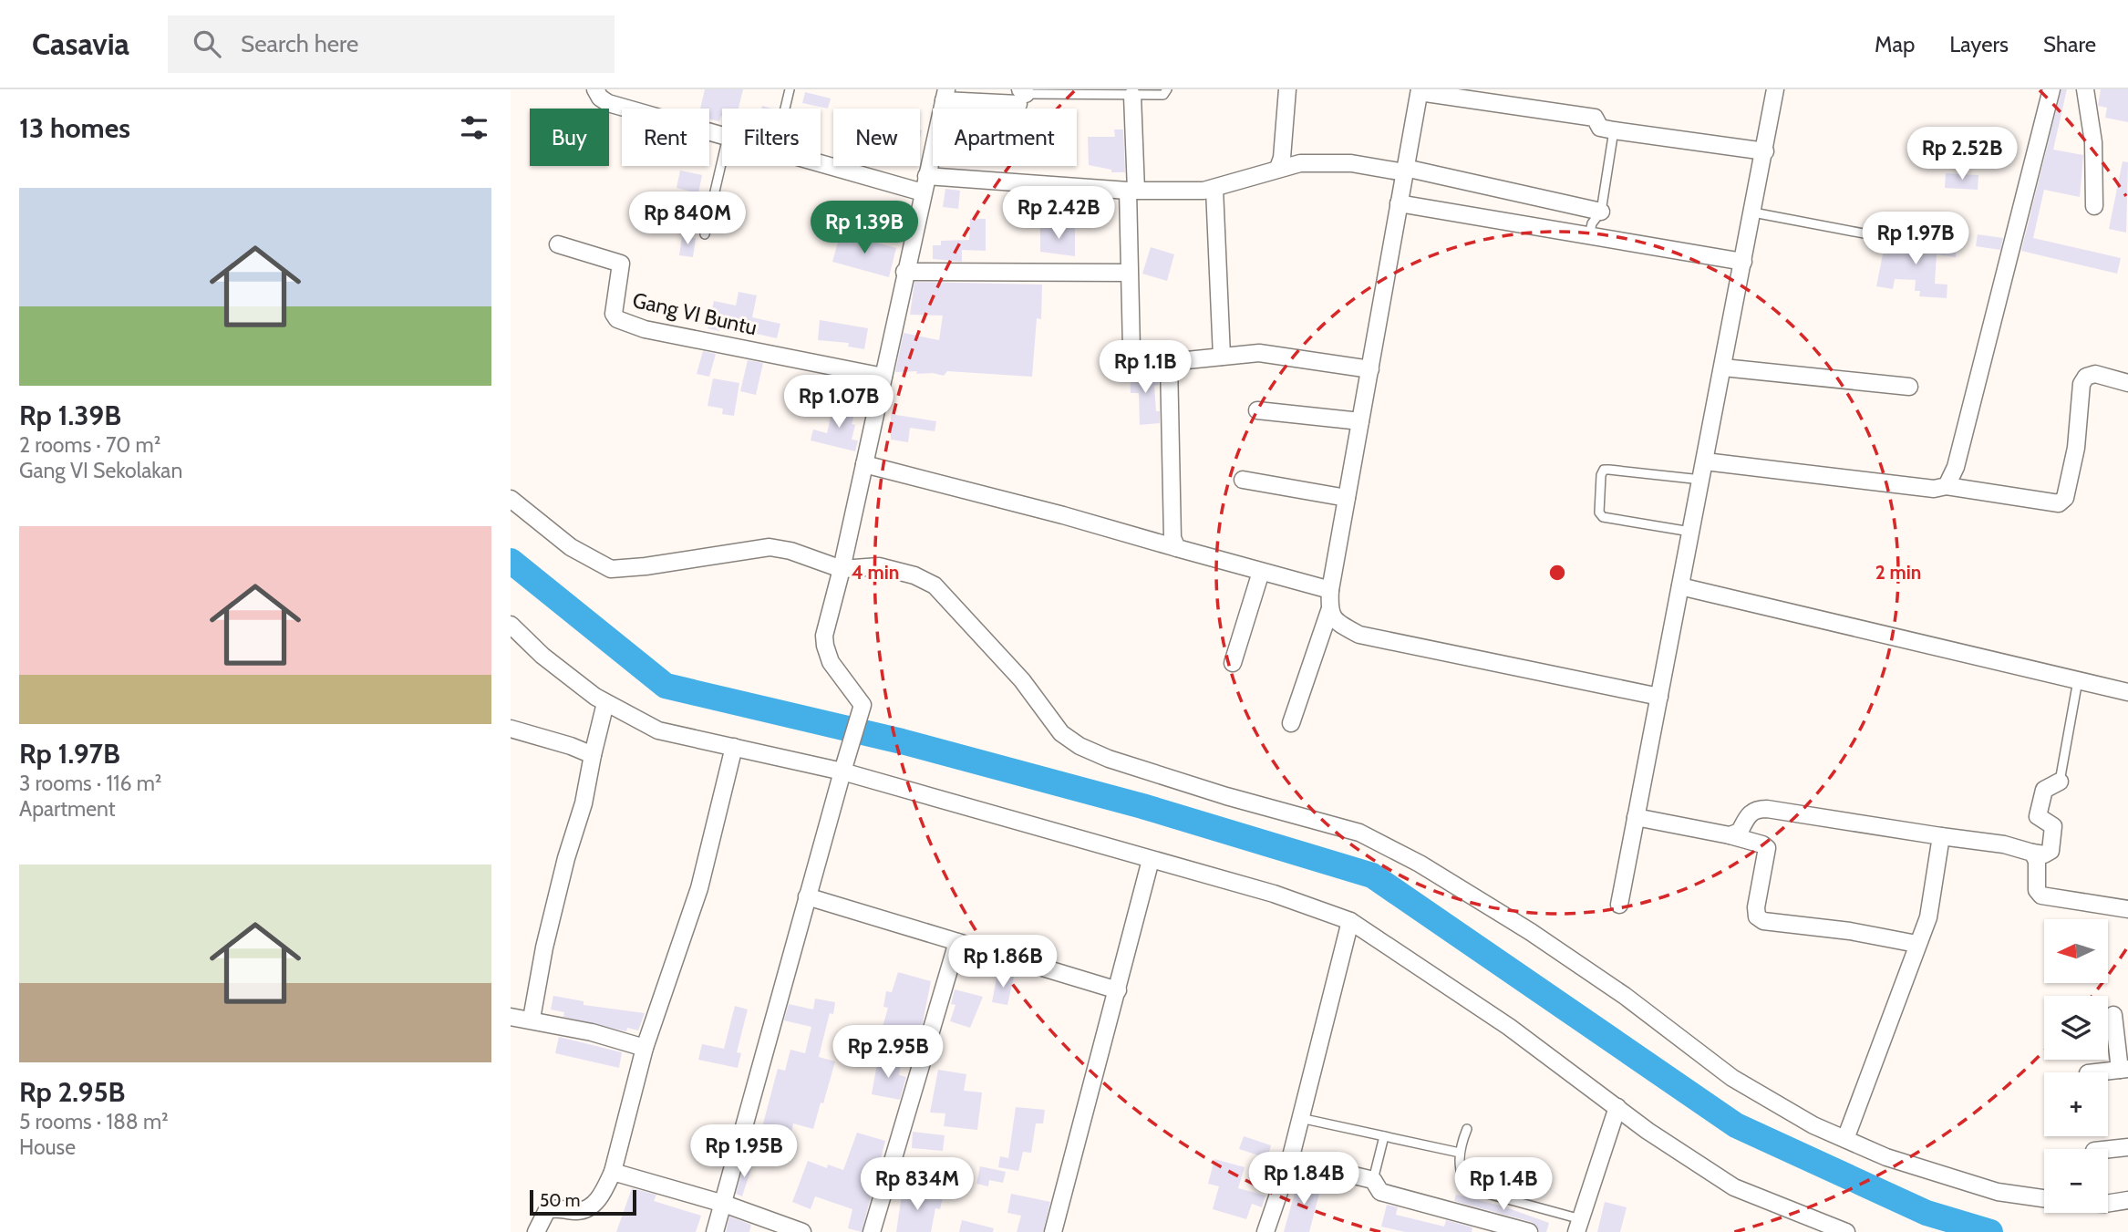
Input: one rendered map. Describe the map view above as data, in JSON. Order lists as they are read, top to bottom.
{
  "streets": {
    "street": ["Gang VI Buntu"]
  },
  "scale_bar": "50 m",
  "north": "left",
  "page": {
    "header": "Casavia",
    "search": "Search here",
    "nav": ["Map", "Layers", "Share"],
    "heading": "13 homes",
    "chip": [
      "Buy",
      "Rent",
      "Filters",
      "New",
      "Apartment"
    ],
    "price": [
      "Rp 2.52B",
      "Rp 2.42B",
      "Rp 840M",
      "Rp 1.39B",
      "Rp 1.97B",
      "Rp 1.1B",
      "Rp 1.07B",
      "Rp 1.86B",
      "Rp 2.95B",
      "Rp 1.95B",
      "Rp 1.84B",
      "Rp 834M",
      "Rp 1.4B"
    ],
    "list": [
      {
        "name": "Rp 1.39B",
        "note": "2 rooms · 70 m² · Gang VI Sekolakan"
      },
      {
        "name": "Rp 1.97B",
        "note": "3 rooms · 116 m² · Apartment"
      },
      {
        "name": "Rp 2.95B",
        "note": "5 rooms · 188 m² · House"
      }
    ],
    "map_buttons": ["+", "−"],
    "scale": "50 m"
  },
  "rings": ["2 min", "4 min"]
}
